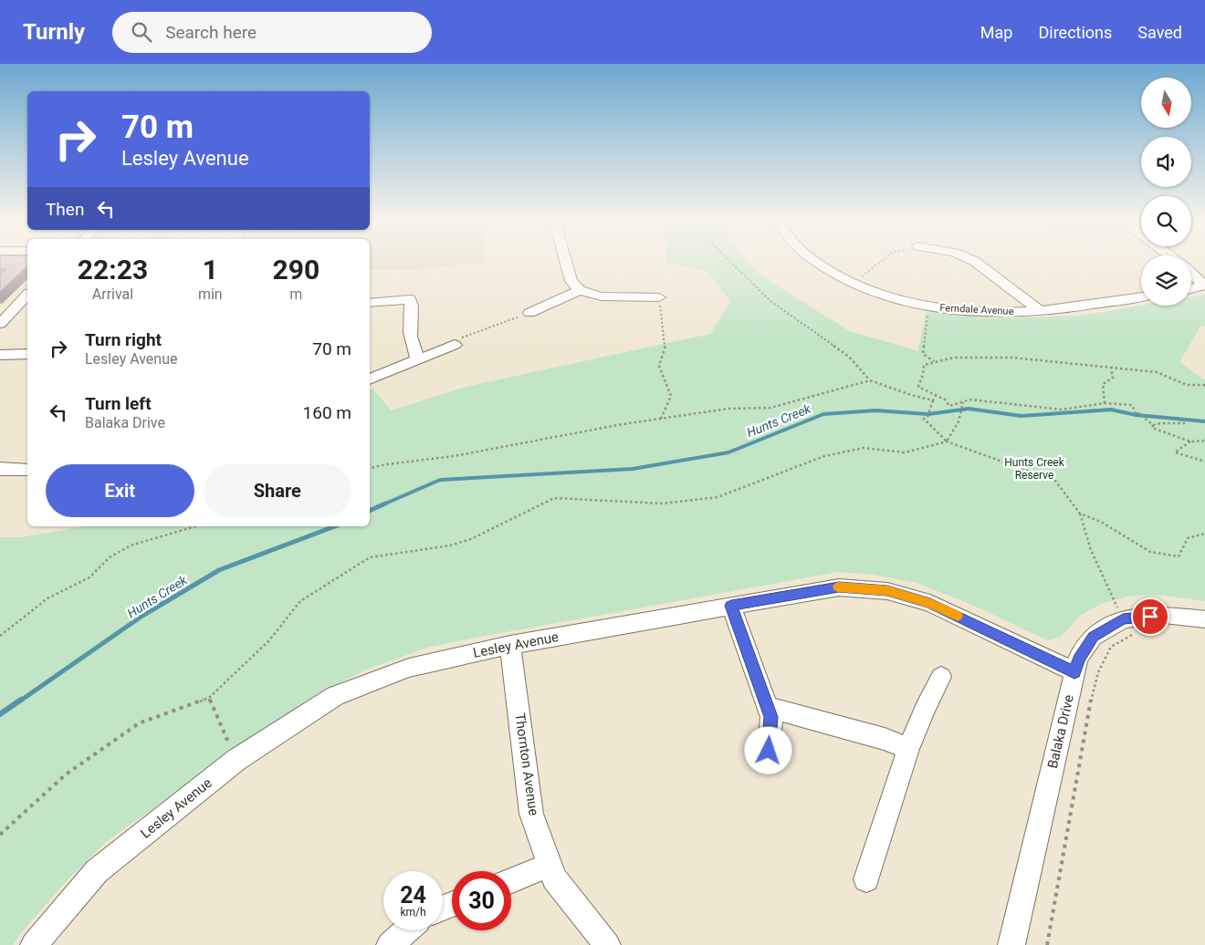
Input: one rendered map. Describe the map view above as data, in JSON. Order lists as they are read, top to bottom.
{
  "streets": {
    "street": [
      "Ferndale Avenue",
      "Lesley Avenue",
      "Balaka Drive",
      "Thornton Avenue"
    ]
  },
  "crossings": [
    ["Lesley Avenue", "Balaka Drive"],
    ["Lesley Avenue", "Thornton Avenue"]
  ],
  "water": ["Hunts Creek"],
  "parks": ["Hunts Creek Reserve"],
  "north": "bottom",
  "page": {
    "header": "Turnly",
    "search": "Search here",
    "nav": ["Map", "Directions", "Saved"],
    "turn": ["70 m", "Lesley Avenue"],
    "then": "Then",
    "eta": [
      "22:23",
      "Arrival",
      "1",
      "min",
      "290",
      "m"
    ],
    "list": [
      {
        "name": "Turn right",
        "note": "Lesley Avenue",
        "value": "70 m"
      },
      {
        "name": "Turn left",
        "note": "Balaka Drive",
        "value": "160 m"
      }
    ],
    "buttons": ["Exit", "Share"],
    "speed": "24 km/h",
    "limit": "30"
  }
}
